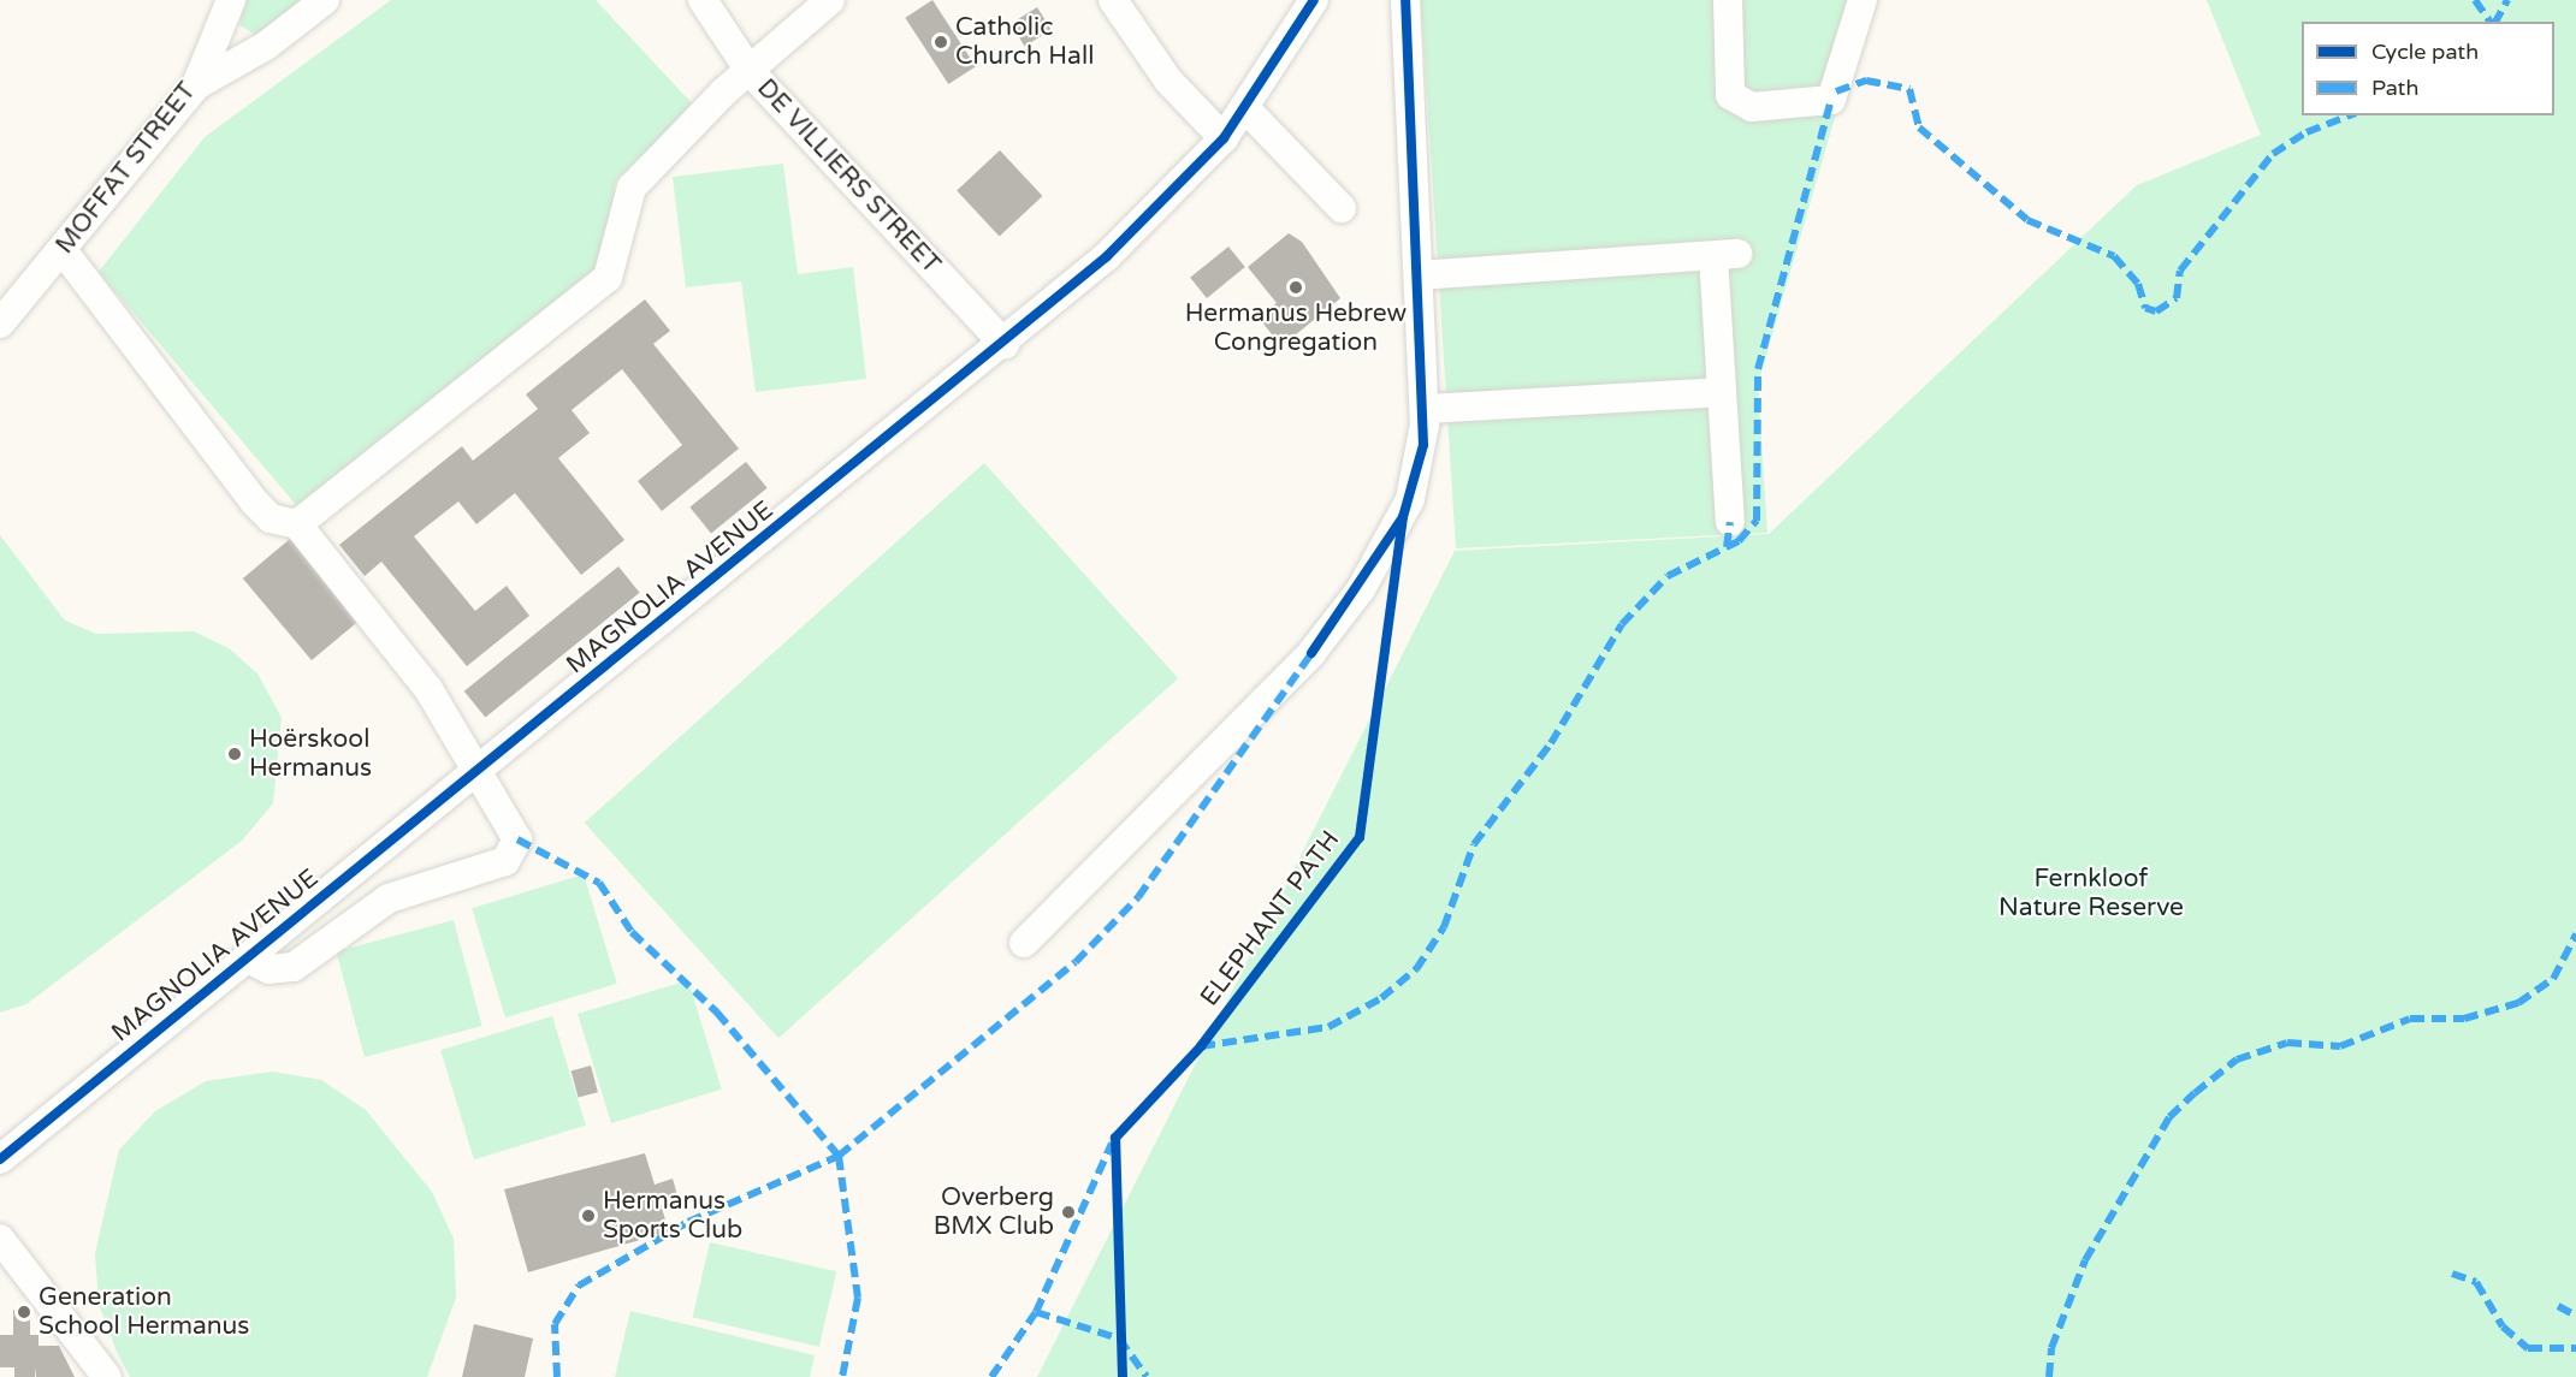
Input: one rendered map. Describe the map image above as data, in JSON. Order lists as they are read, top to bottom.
{
  "streets": {
    "street": ["MOFFAT STREET", "DE VILLIERS STREET", "MAGNOLIA AVENUE"],
    "cycle path": ["ELEPHANT PATH"]
  },
  "crossings": [
    ["DE VILLIERS STREET", "MAGNOLIA AVENUE"]
  ],
  "parks": ["Fernkloof Nature Reserve"],
  "places": [
    "Catholic Church Hall",
    "Hermanus Hebrew Congregation",
    "Hoërskool Hermanus",
    "Overberg BMX Club",
    "Hermanus Sports Club",
    "Generation School Hermanus"
  ],
  "legend": ["Cycle path", "Path"]
}
